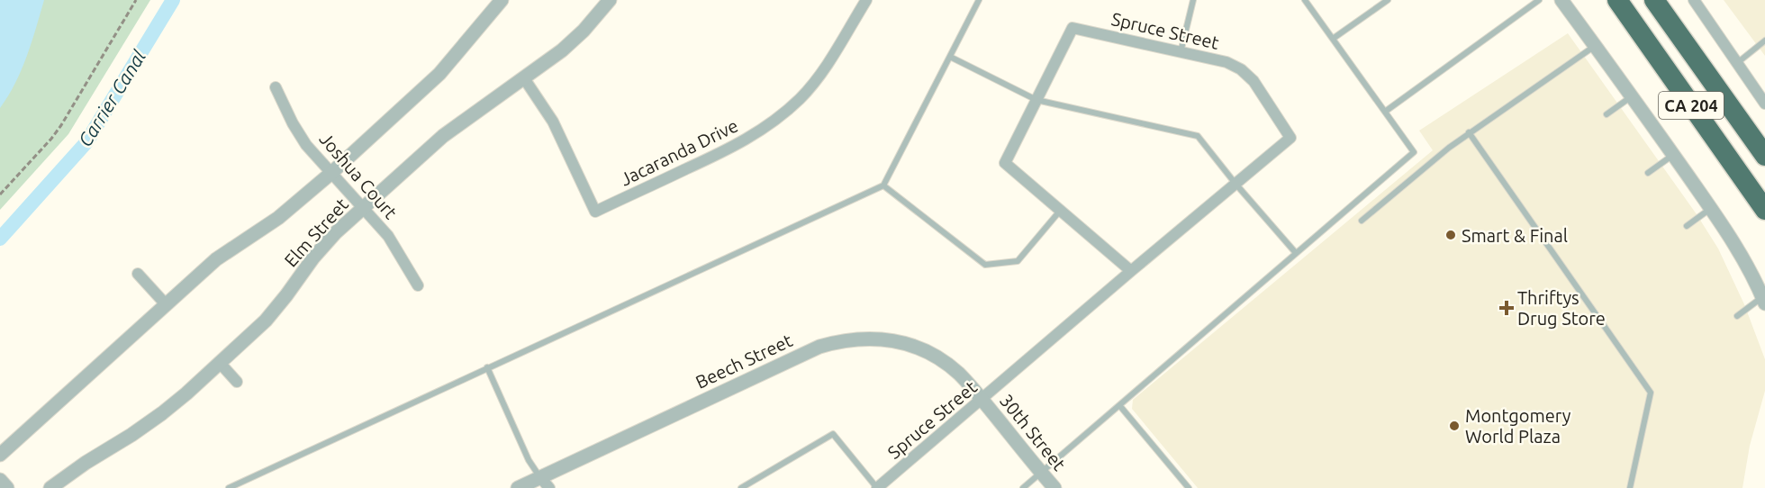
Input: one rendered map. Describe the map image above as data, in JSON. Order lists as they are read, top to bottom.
{
  "streets": {
    "highway": ["CA 204"],
    "street": [
      "Spruce Street",
      "Jacaranda Drive",
      "Joshua Court",
      "Elm Street",
      "Beech Street",
      "30th Street"
    ]
  },
  "crossings": [
    ["Spruce Street", "Beech Street"],
    ["Spruce Street", "30th Street"],
    ["Jacaranda Drive", "Elm Street"],
    ["Joshua Court", "Elm Street"],
    ["Beech Street", "30th Street"]
  ],
  "water": ["Carrier Canal"],
  "places": {
    "other": ["Smart & Final", "Montgomery World Plaza"],
    "health": ["Thriftys Drug Store"]
  }
}
